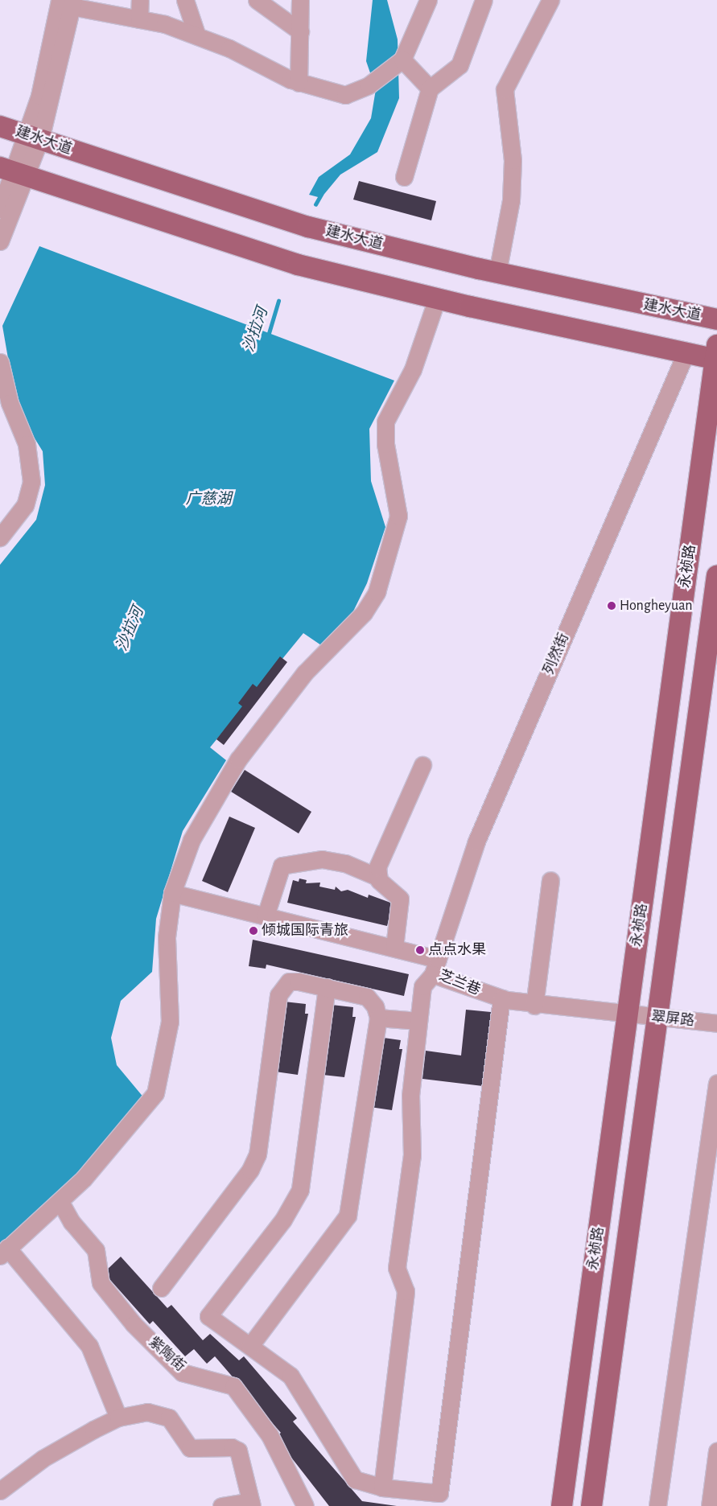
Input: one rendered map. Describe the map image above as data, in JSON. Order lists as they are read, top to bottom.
{
  "streets": {
    "main road": ["建水大道", "永祯路"],
    "street": [
      "列然街",
      "芝兰巷",
      "翠屏路",
      "紫陶街"
    ]
  },
  "crossings": [
    ["永祯路", "芝兰巷"],
    ["永祯路", "翠屏路"],
    ["列然街", "芝兰巷"],
    ["芝兰巷", "翠屏路"]
  ],
  "water": ["沙拉河", "广慈湖"],
  "places": ["Hongheyuan", "倾城国际青旅", "点点水果"]
}
